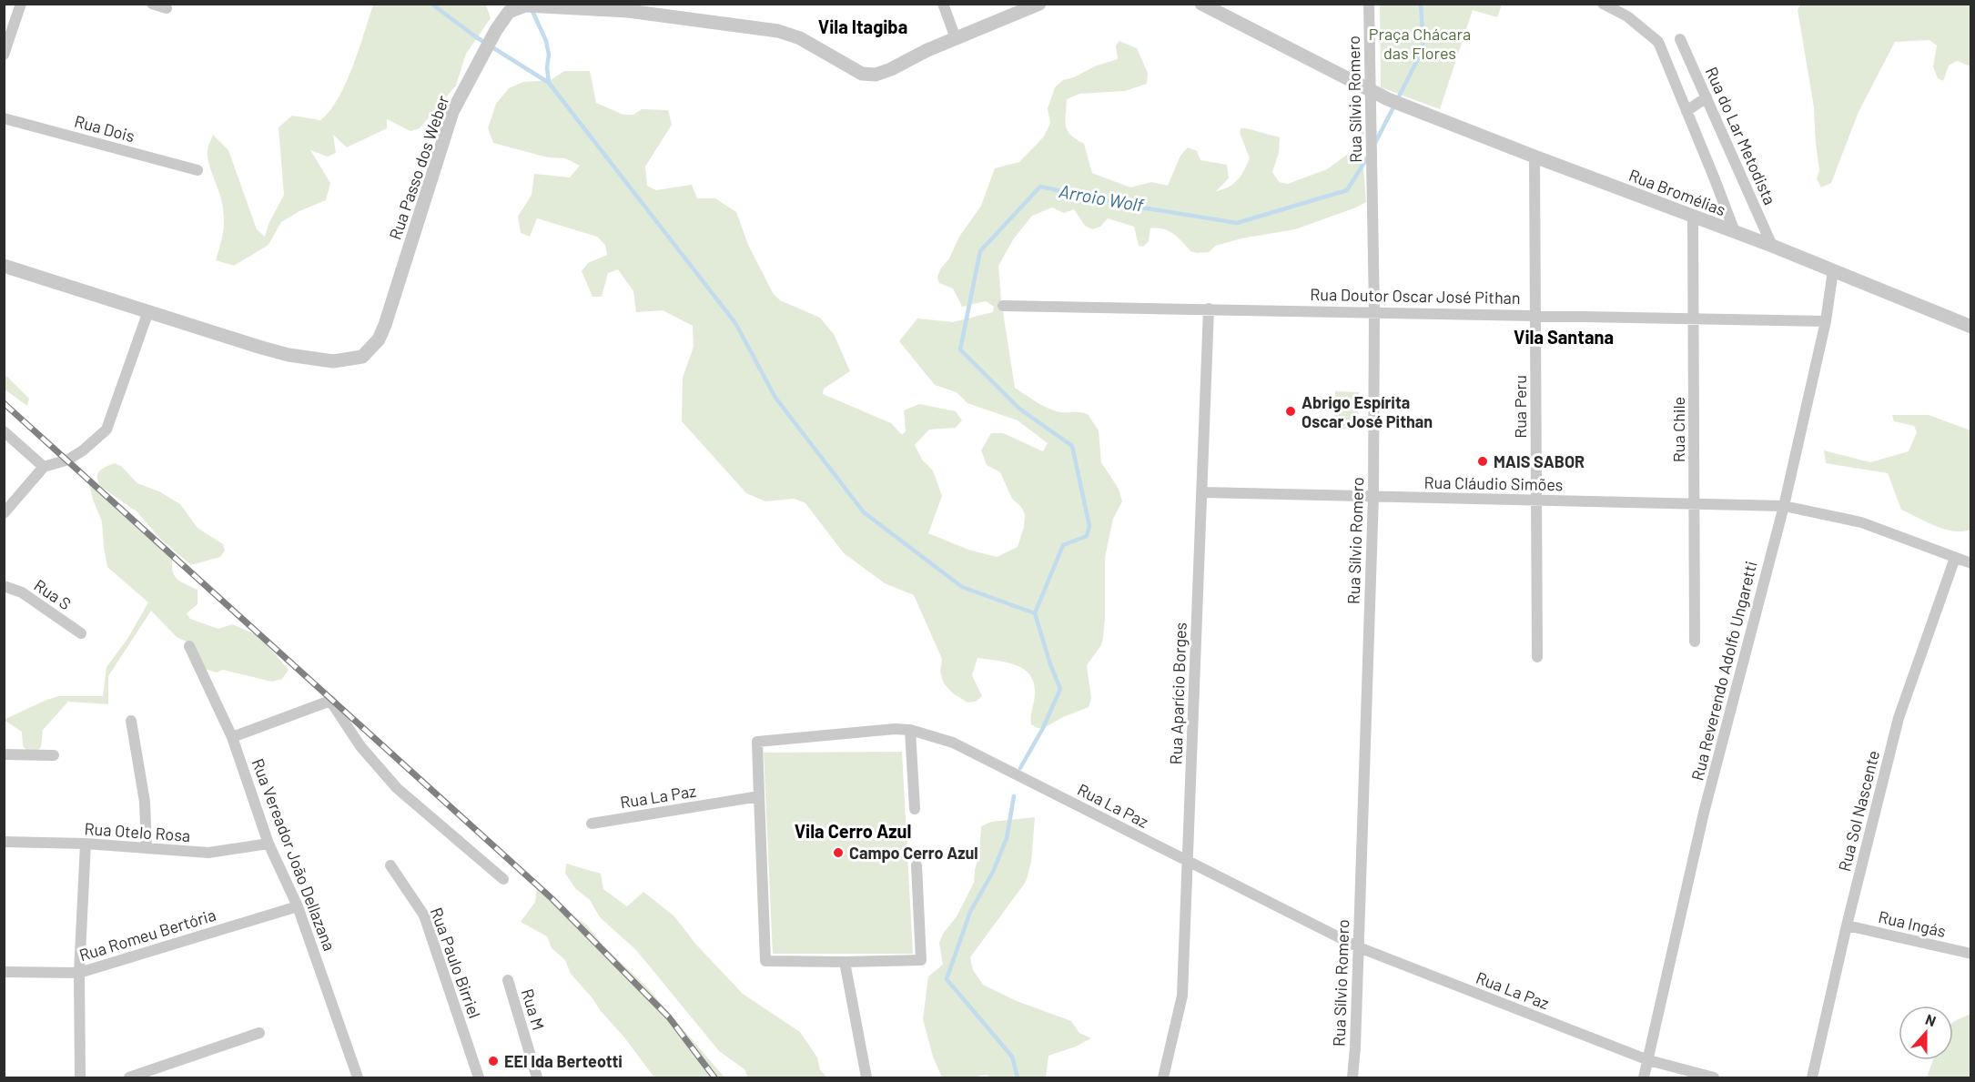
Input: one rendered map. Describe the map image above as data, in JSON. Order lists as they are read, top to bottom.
{
  "streets": {
    "street": [
      "Rua Sílvio Romero",
      "Rua Dois",
      "Rua do Lar Metodista",
      "Rua Passo dos Weber",
      "Rua Bromélias",
      "Rua Doutor Oscar José Pithan",
      "Rua Peru",
      "Rua Chile",
      "Rua Cláudio Simões",
      "Rua S",
      "Rua Reverendo Adolfo Ungaretti",
      "Rua Aparício Borges",
      "Rua La Paz",
      "Rua Sol Nascente",
      "Rua Otelo Rosa",
      "Rua Vereador João Dellazana",
      "Rua Ingás",
      "Rua Romeu Bertória",
      "Rua Paulo Birriel",
      "Rua M"
    ]
  },
  "crossings": [
    ["Rua Sílvio Romero", "Rua Bromélias"],
    ["Rua Sílvio Romero", "Rua Doutor Oscar José Pithan"],
    ["Rua Sílvio Romero", "Rua Cláudio Simões"],
    ["Rua Sílvio Romero", "Rua La Paz"],
    ["Rua do Lar Metodista", "Rua Bromélias"],
    ["Rua Bromélias", "Rua Peru"],
    ["Rua Bromélias", "Rua Chile"],
    ["Rua Bromélias", "Rua Reverendo Adolfo Ungaretti"],
    ["Rua Doutor Oscar José Pithan", "Rua Peru"],
    ["Rua Doutor Oscar José Pithan", "Rua Chile"],
    ["Rua Doutor Oscar José Pithan", "Rua Reverendo Adolfo Ungaretti"],
    ["Rua Doutor Oscar José Pithan", "Rua Aparício Borges"],
    ["Rua Peru", "Rua Cláudio Simões"],
    ["Rua Chile", "Rua Cláudio Simões"],
    ["Rua Cláudio Simões", "Rua Reverendo Adolfo Ungaretti"],
    ["Rua Cláudio Simões", "Rua Aparício Borges"],
    ["Rua Cláudio Simões", "Rua Sol Nascente"],
    ["Rua Reverendo Adolfo Ungaretti", "Rua La Paz"],
    ["Rua Aparício Borges", "Rua La Paz"],
    ["Rua Sol Nascente", "Rua Ingás"],
    ["Rua Otelo Rosa", "Rua Vereador João Dellazana"],
    ["Rua Vereador João Dellazana", "Rua Romeu Bertória"]
  ],
  "districts": ["Vila Itagiba", "Vila Santana", "Vila Cerro Azul"],
  "water": ["Arroio Wolf"],
  "parks": ["Praça Chácara das Flores"],
  "places": [
    "Abrigo Espírita Oscar José Pithan",
    "MAIS SABOR",
    "Campo Cerro Azul",
    "EEI Ida Berteotti"
  ],
  "north": "top"
}
